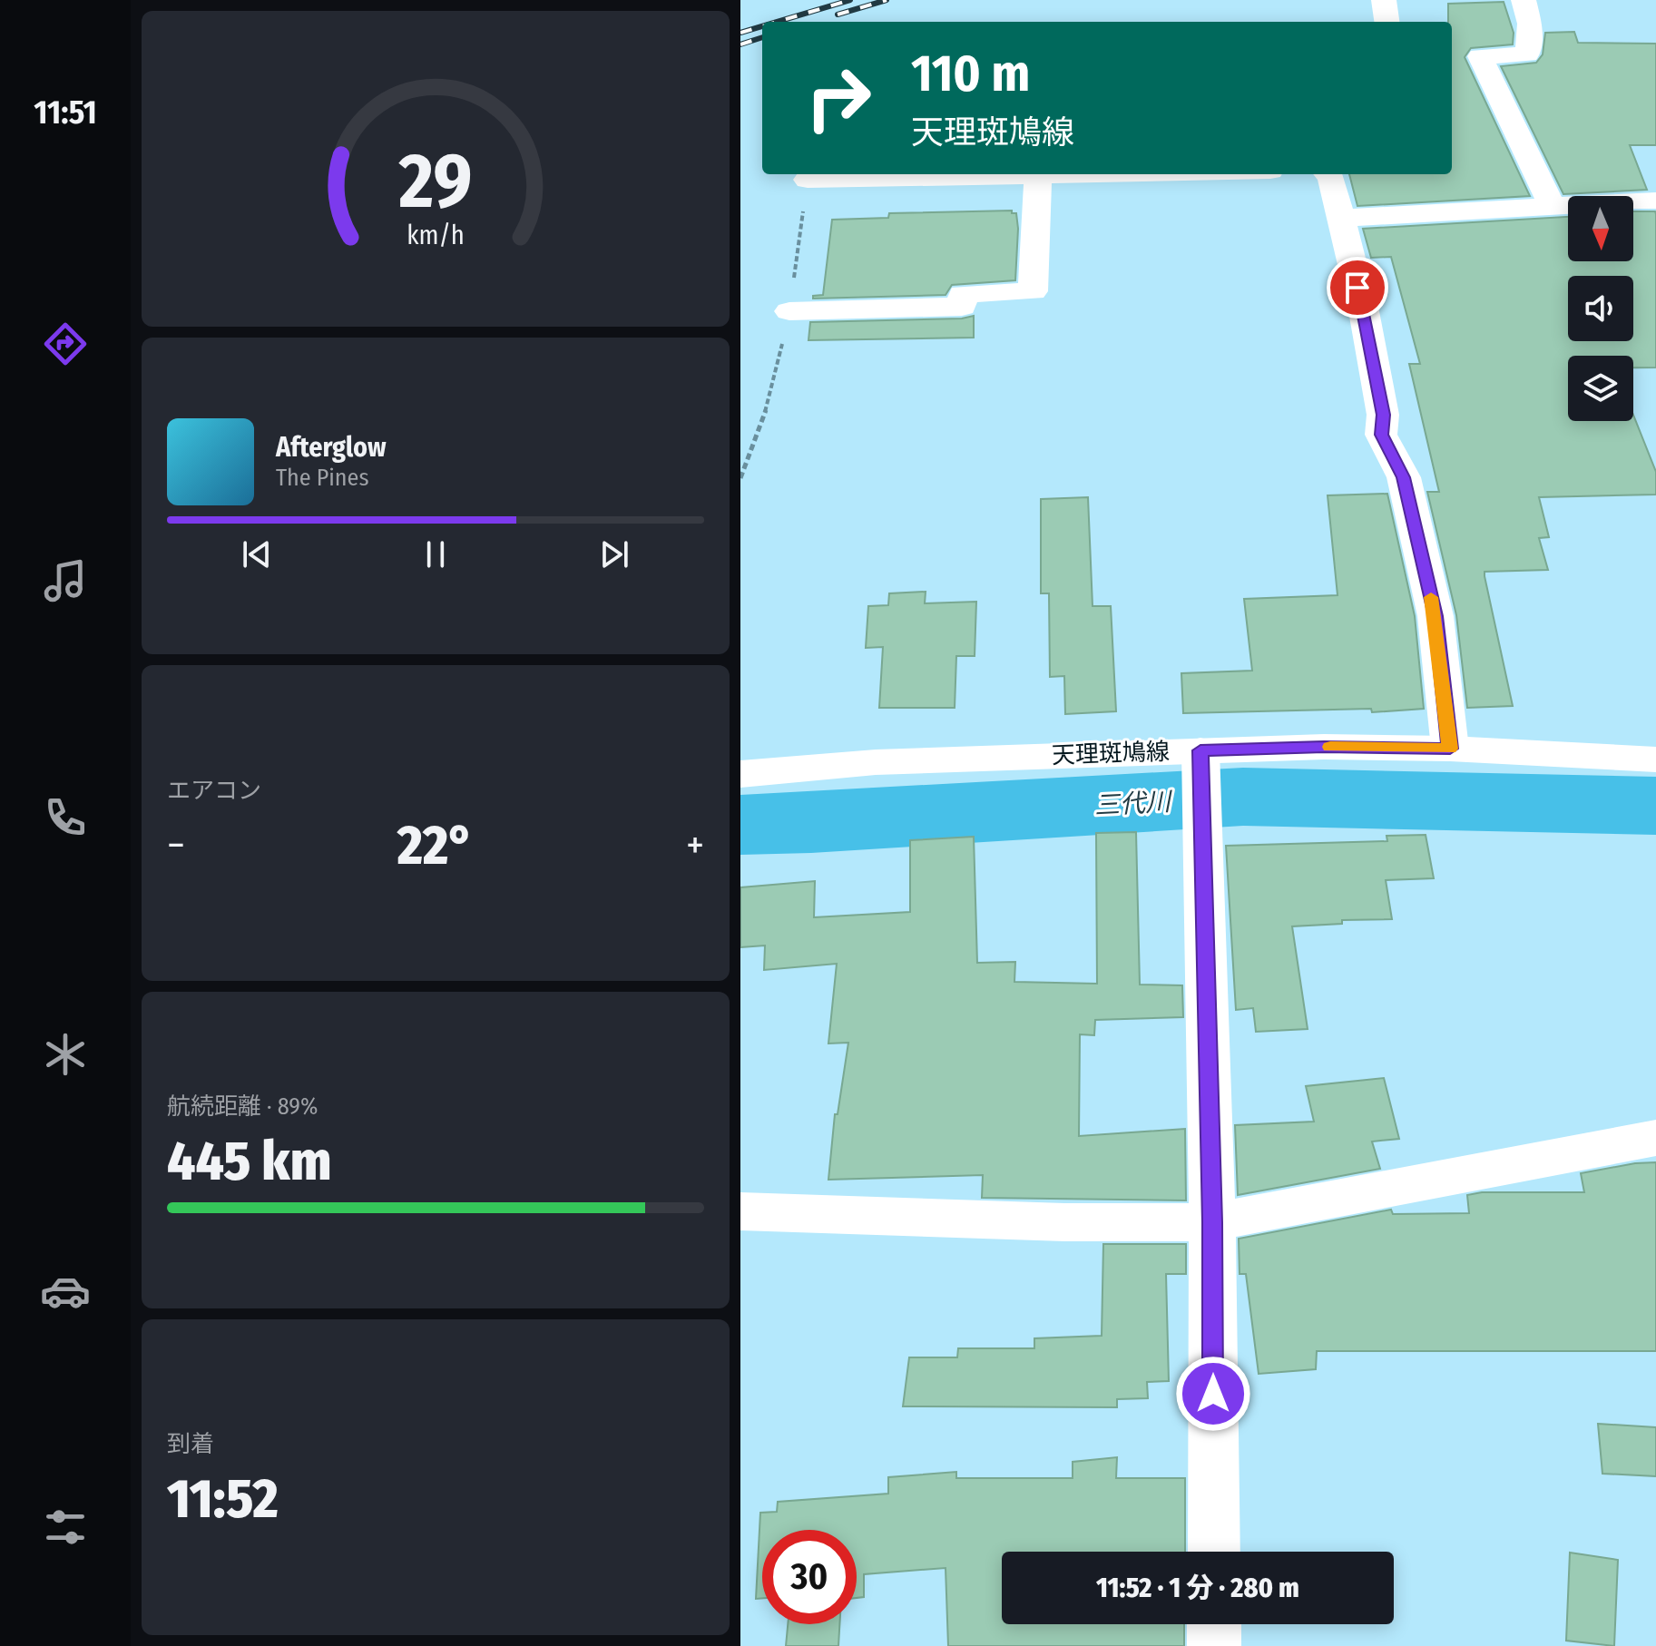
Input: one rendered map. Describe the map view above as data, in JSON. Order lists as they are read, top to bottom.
{
  "streets": {
    "street": ["天理斑鳩線"]
  },
  "water": ["三代川"],
  "north": "bottom",
  "page": {
    "tabs": "11:51",
    "turn": ["110 m", "天理斑鳩線"],
    "song": ["Afterglow", "The Pines"],
    "tile": [
      "エアコン",
      ["航続距離 · 89%", "445 km"],
      ["到着", "11:52"]
    ],
    "heat": ["−", "22°", "+"],
    "limit": "30",
    "trip": "11:52 · 1 分 · 280 m",
    "gauge": ["29", "km/h"]
  }
}
